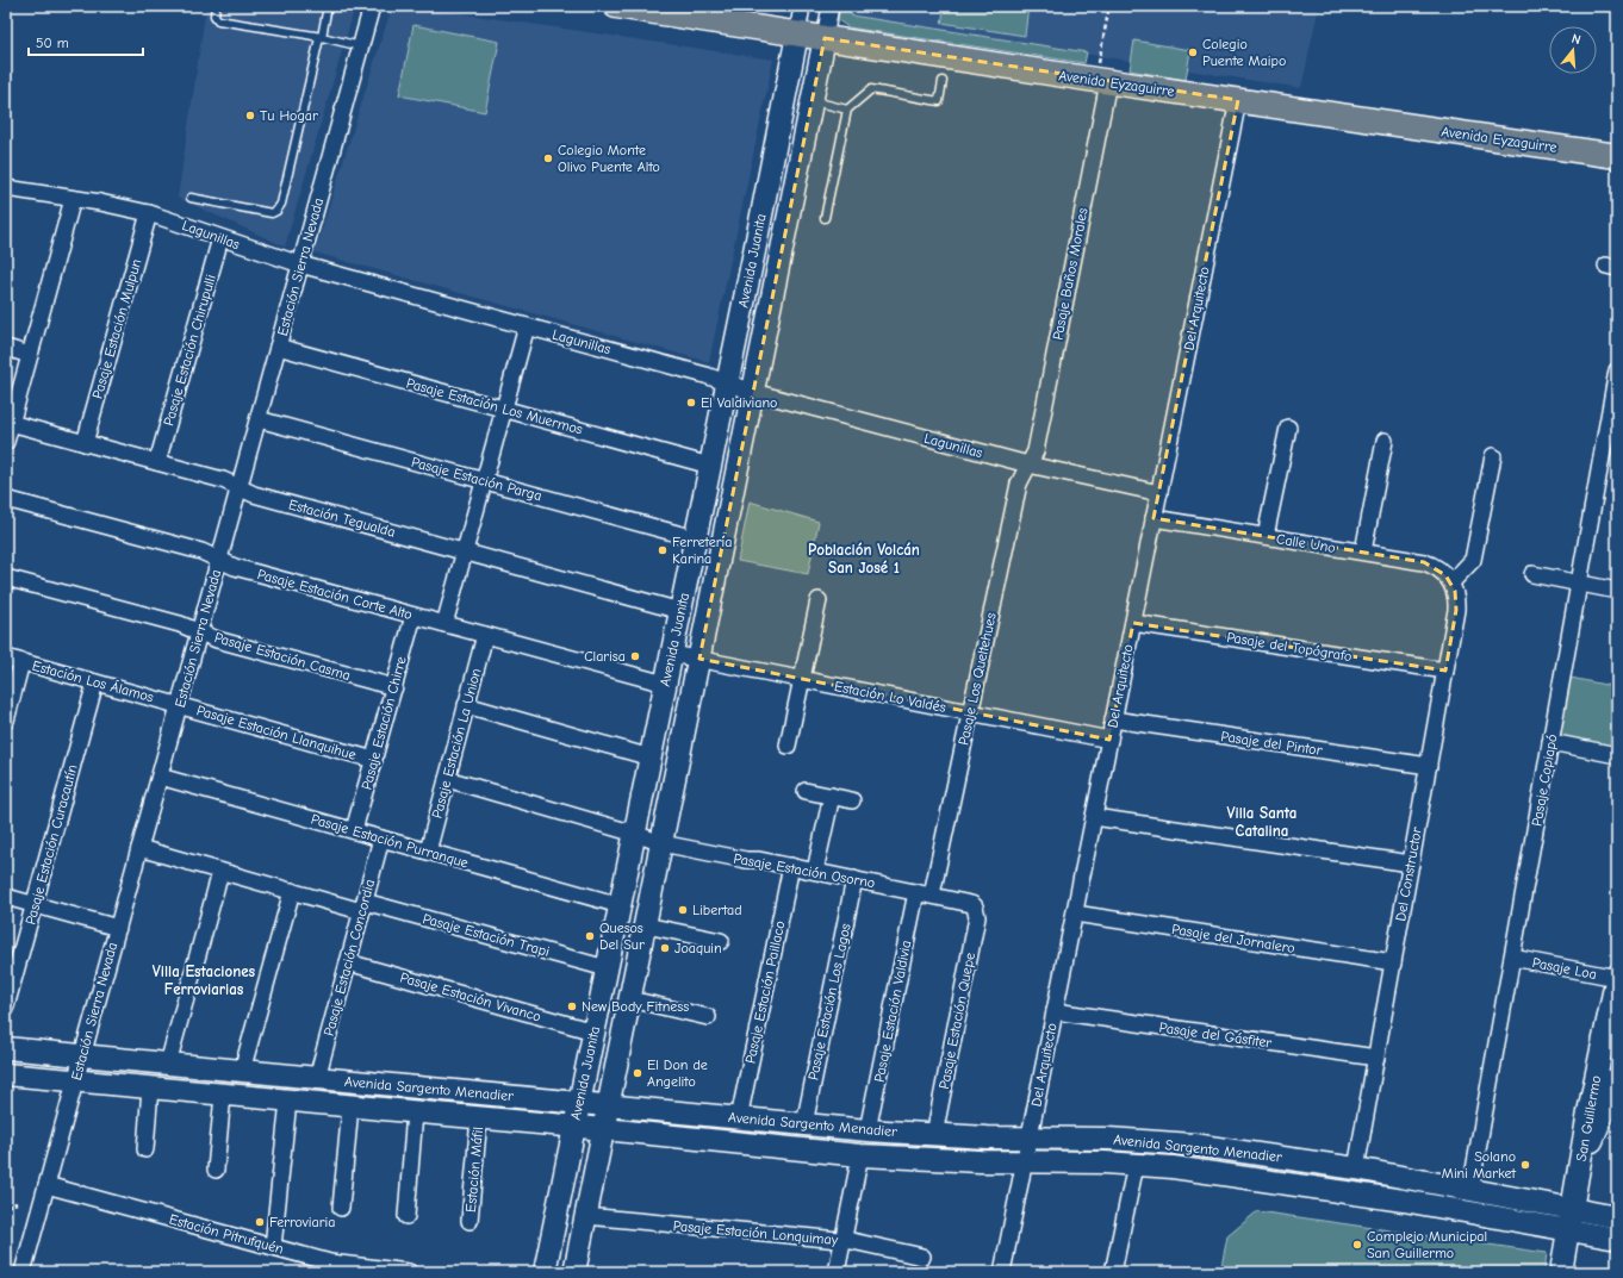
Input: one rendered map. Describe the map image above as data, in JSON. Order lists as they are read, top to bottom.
{
  "streets": {
    "main road": ["Avenida Eyzaguirre"],
    "street": [
      "Lagunillas",
      "Avenida Juanita",
      "Estación Sierra Nevada",
      "Pasaje Baños Morales",
      "Del Arquitecto",
      "Pasaje Estación Mulpun",
      "Pasaje Estación Chirupulli",
      "Pasaje Estación Los Muermos",
      "Pasaje Estación Parga",
      "Estación Tegualda",
      "Calle Uno",
      "Pasaje Estación Corte Alto",
      "Pasaje del Topógrafo",
      "Pasaje Estación Casma",
      "Pasaje Los Queltehues",
      "Estación Los Álamos",
      "Estación Lo Valdés",
      "Pasaje Estación Chirre",
      "Pasaje Estación Llanquihue",
      "Pasaje Estación La Union",
      "Pasaje del Pintor",
      "Pasaje Copiapó",
      "Pasaje Estación Purranque",
      "Pasaje Estación Curacautín",
      "Pasaje Estación Osorno",
      "Del Constructor",
      "Pasaje Estación Trapi",
      "Pasaje del Jornalero",
      "Pasaje Estación Concordia",
      "Pasaje Loa",
      "Pasaje Estación Paillaco",
      "Pasaje Estación Vivanco",
      "Pasaje Estación Los Lagos",
      "Pasaje Estación Valdivia",
      "Pasaje Estación Quepe",
      "Pasaje del Gásfiter",
      "Avenida Sargento Menadier",
      "San Guillermo",
      "Estación Máfil",
      "Pasaje Estación Lonquimay",
      "Estación Pitrufquén"
    ]
  },
  "crossings": [
    ["Avenida Eyzaguirre", "Avenida Juanita"],
    ["Avenida Eyzaguirre", "Pasaje Baños Morales"],
    ["Avenida Eyzaguirre", "Del Arquitecto"],
    ["Lagunillas", "Avenida Juanita"],
    ["Lagunillas", "Estación Sierra Nevada"],
    ["Lagunillas", "Pasaje Baños Morales"],
    ["Lagunillas", "Del Arquitecto"],
    ["Lagunillas", "Pasaje Estación Mulpun"],
    ["Lagunillas", "Pasaje Estación Chirupulli"],
    ["Lagunillas", "Pasaje Los Queltehues"],
    ["Avenida Juanita", "Pasaje Estación Los Muermos"],
    ["Avenida Juanita", "Pasaje Estación Parga"],
    ["Avenida Juanita", "Estación Tegualda"],
    ["Avenida Juanita", "Pasaje Estación Corte Alto"],
    ["Avenida Juanita", "Estación Lo Valdés"],
    ["Avenida Juanita", "Pasaje Estación Purranque"],
    ["Avenida Juanita", "Pasaje Estación Osorno"],
    ["Avenida Juanita", "Pasaje Estación Trapi"],
    ["Avenida Juanita", "Pasaje Estación Vivanco"],
    ["Avenida Juanita", "Avenida Sargento Menadier"],
    ["Avenida Juanita", "Pasaje Estación Lonquimay"],
    ["Estación Sierra Nevada", "Pasaje Estación Los Muermos"],
    ["Estación Sierra Nevada", "Pasaje Estación Parga"],
    ["Estación Sierra Nevada", "Estación Tegualda"],
    ["Estación Sierra Nevada", "Pasaje Estación Corte Alto"],
    ["Estación Sierra Nevada", "Pasaje Estación Casma"],
    ["Estación Sierra Nevada", "Estación Los Álamos"],
    ["Estación Sierra Nevada", "Pasaje Estación Llanquihue"],
    ["Estación Sierra Nevada", "Pasaje Estación Purranque"],
    ["Estación Sierra Nevada", "Pasaje Estación Trapi"],
    ["Estación Sierra Nevada", "Avenida Sargento Menadier"],
    ["Estación Sierra Nevada", "Estación Pitrufquén"],
    ["Pasaje Baños Morales", "Pasaje Los Queltehues"],
    ["Del Arquitecto", "Calle Uno"],
    ["Del Arquitecto", "Pasaje del Topógrafo"],
    ["Del Arquitecto", "Estación Lo Valdés"],
    ["Del Arquitecto", "Pasaje del Pintor"],
    ["Del Arquitecto", "Pasaje del Jornalero"],
    ["Del Arquitecto", "Pasaje del Gásfiter"],
    ["Del Arquitecto", "Avenida Sargento Menadier"],
    ["Pasaje Estación Mulpun", "Estación Tegualda"],
    ["Pasaje Estación Chirupulli", "Estación Tegualda"],
    ["Calle Uno", "Del Constructor"],
    ["Pasaje Estación Corte Alto", "Pasaje Estación Chirre"],
    ["Pasaje Estación Corte Alto", "Pasaje Estación La Union"],
    ["Pasaje del Topógrafo", "Del Constructor"],
    ["Pasaje Estación Casma", "Pasaje Estación Chirre"],
    ["Pasaje Los Queltehues", "Estación Lo Valdés"],
    ["Pasaje Los Queltehues", "Pasaje Estación Osorno"],
    ["Estación Los Álamos", "Pasaje Estación Llanquihue"],
    ["Estación Los Álamos", "Pasaje Estación Curacautín"],
    ["Pasaje Estación Chirre", "Pasaje Estación Llanquihue"],
    ["Pasaje Estación Chirre", "Pasaje Estación Purranque"],
    ["Pasaje Estación La Union", "Pasaje Estación Purranque"],
    ["Pasaje del Pintor", "Del Constructor"],
    ["Pasaje Copiapó", "Pasaje Loa"],
    ["Pasaje Copiapó", "Avenida Sargento Menadier"],
    ["Pasaje Estación Purranque", "Pasaje Estación Concordia"],
    ["Pasaje Estación Osorno", "Pasaje Estación Paillaco"],
    ["Pasaje Estación Osorno", "Pasaje Estación Los Lagos"],
    ["Pasaje Estación Osorno", "Pasaje Estación Valdivia"],
    ["Pasaje Estación Osorno", "Pasaje Estación Quepe"],
    ["Del Constructor", "Pasaje del Jornalero"],
    ["Del Constructor", "Pasaje del Gásfiter"],
    ["Del Constructor", "Avenida Sargento Menadier"],
    ["Pasaje Estación Trapi", "Pasaje Estación Concordia"],
    ["Pasaje Estación Concordia", "Pasaje Estación Vivanco"],
    ["Pasaje Estación Concordia", "Avenida Sargento Menadier"],
    ["Pasaje Loa", "San Guillermo"],
    ["Pasaje Estación Paillaco", "Avenida Sargento Menadier"],
    ["Pasaje Estación Los Lagos", "Avenida Sargento Menadier"],
    ["Pasaje Estación Valdivia", "Avenida Sargento Menadier"],
    ["Pasaje Estación Quepe", "Avenida Sargento Menadier"],
    ["Avenida Sargento Menadier", "San Guillermo"],
    ["Avenida Sargento Menadier", "Estación Máfil"]
  ],
  "districts": ["Población Volcán San José 1", "Villa Santa Catalina", "Villa Estaciones Ferroviarias"],
  "places": [
    "Colegio Puente Maipo",
    "Tu Hogar",
    "Colegio Monte Olivo Puente Alto",
    "El Valdiviano",
    "Ferretería Karina",
    "Clarisa",
    "Libertad",
    "Quesos Del Sur",
    "Joaquin",
    "New Body Fitness",
    "El Don de Angelito",
    "Solano Mini Market",
    "Ferroviaria",
    "Complejo Municipal San Guillermo"
  ],
  "scale_bar": "50 m",
  "north": "top"
}
